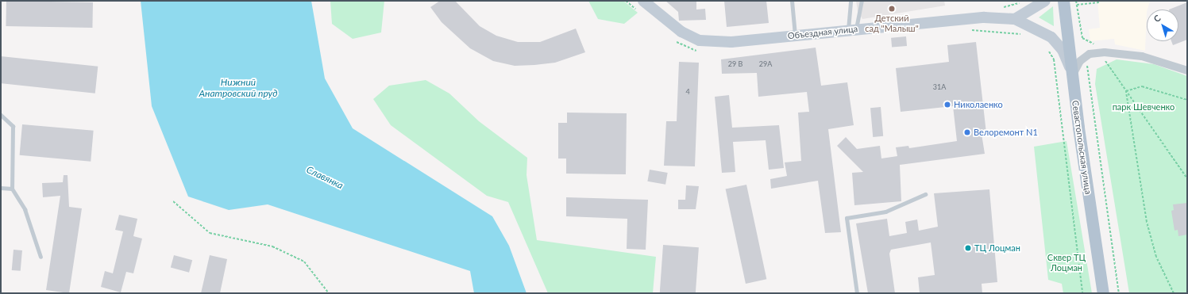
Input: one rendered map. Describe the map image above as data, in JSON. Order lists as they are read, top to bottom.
{
  "streets": {
    "main road": ["Объездная улица", "Севастопольская улица"]
  },
  "crossings": [
    ["Объездная улица", "Севастопольская улица"]
  ],
  "water": ["Нижний Анатровский пруд", "Славянка"],
  "parks": ["парк Шевченко", "Сквер ТЦ Лоцман"],
  "places": [
    "Детский сад \"Малыш\"",
    "Николаенко",
    "Велоремонт N1",
    "ТЦ Лоцман"
  ],
  "house_numbers": [
    "29 В",
    "29А",
    "31А",
    "4"
  ],
  "north": "top left"
}
